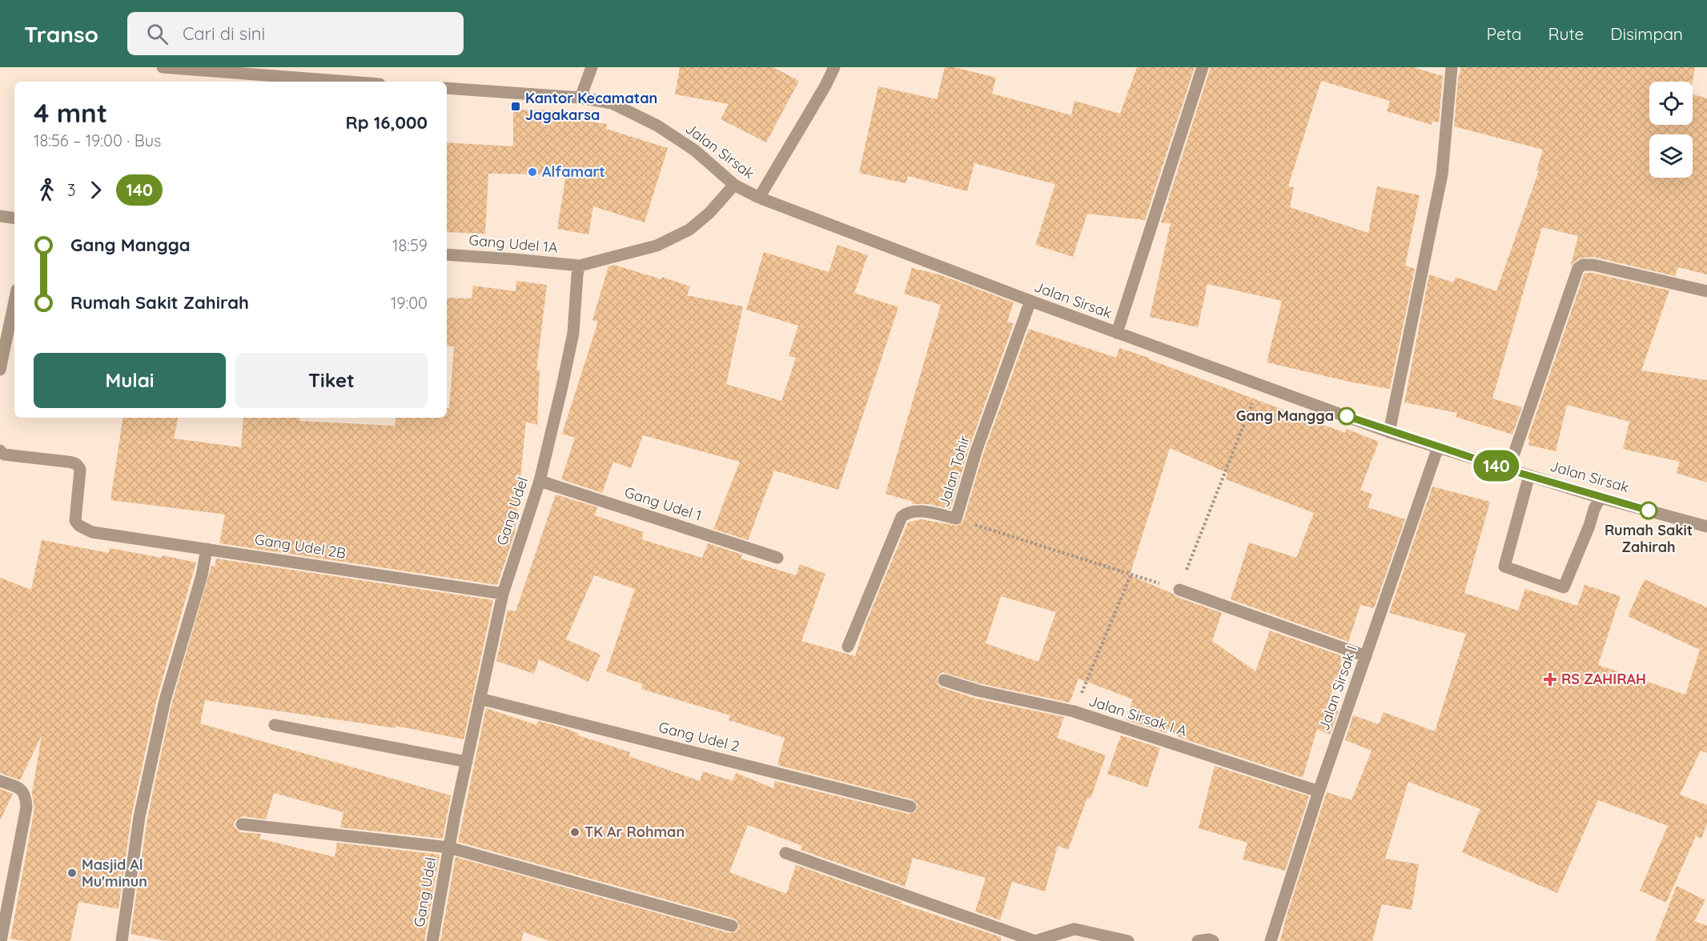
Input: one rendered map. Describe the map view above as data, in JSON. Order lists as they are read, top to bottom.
{
  "streets": {
    "street": [
      "Jalan Sirsak",
      "Gang Udel 1A",
      "Jalan Tohir",
      "Gang Udel 1",
      "Gang Udel",
      "Gang Udel 2B",
      "Jalan Sirsak I",
      "Jalan Sirsak I A",
      "Gang Udel 2"
    ]
  },
  "crossings": [
    ["Jalan Sirsak", "Jalan Tohir"],
    ["Jalan Sirsak", "Jalan Sirsak I"],
    ["Gang Udel 1A", "Gang Udel"],
    ["Gang Udel 1", "Gang Udel"],
    ["Gang Udel", "Gang Udel 2B"],
    ["Gang Udel", "Gang Udel 2"],
    ["Jalan Sirsak I", "Jalan Sirsak I A"]
  ],
  "places": {
    "transit": ["Kantor Kecamatan Jagakarsa"],
    "other": [
      "Alfamart",
      "Gang Mangga",
      "Rumah Sakit Zahirah",
      "TK Ar Rohman",
      "Masjid Al Mu'minun"
    ],
    "health": ["RS ZAHIRAH"]
  },
  "lines": ["bus line 140"],
  "page": {
    "header": "Transo",
    "search": "Cari di sini",
    "nav": ["Peta", "Rute", "Disimpan"],
    "on_map": "140",
    "heading": ["4 mnt", "18:56 – 19:00 · Bus", "Rp 16,000"],
    "legs": ["3", "140"],
    "list": [
      {
        "name": "Gang Mangga",
        "value": "18:59"
      },
      {
        "name": "Rumah Sakit Zahirah",
        "value": "19:00"
      }
    ],
    "buttons": ["Mulai", "Tiket"]
  }
}
